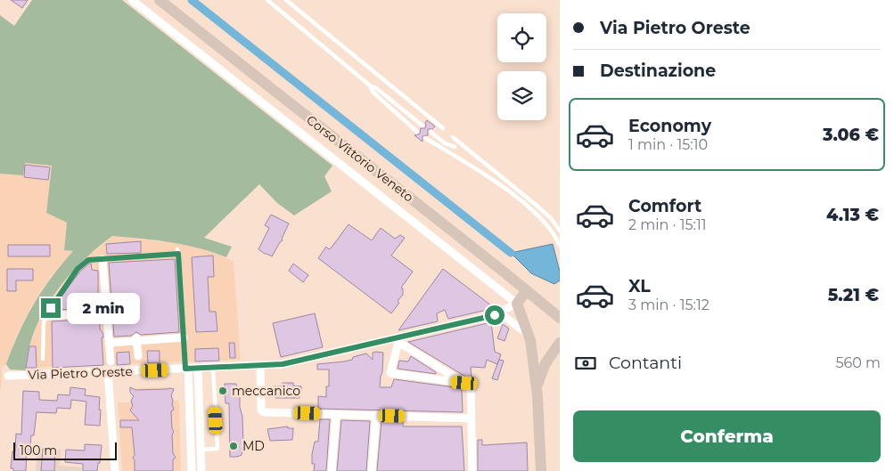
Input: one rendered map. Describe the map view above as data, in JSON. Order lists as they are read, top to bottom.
{
  "streets": {
    "main road": ["Corso Vittorio Veneto"],
    "street": ["Via Pietro Oreste"]
  },
  "crossings": [
    ["Corso Vittorio Veneto", "Via Pietro Oreste"]
  ],
  "places": ["meccanico", "MD"],
  "scale_bar": "100 m",
  "page": {
    "banner": ["Via Pietro Oreste", "Destinazione"],
    "list": [
      {
        "name": "Economy",
        "note": "1 min · 15:10",
        "value": "3.06 €"
      },
      {
        "name": "Comfort",
        "note": "2 min · 15:11",
        "value": "4.13 €"
      },
      {
        "name": "XL",
        "note": "3 min · 15:12",
        "value": "5.21 €"
      }
    ],
    "bubble": "2 min",
    "pay": ["Contanti", "560 m"],
    "buttons": "Conferma",
    "scale": "100 m"
  }
}
